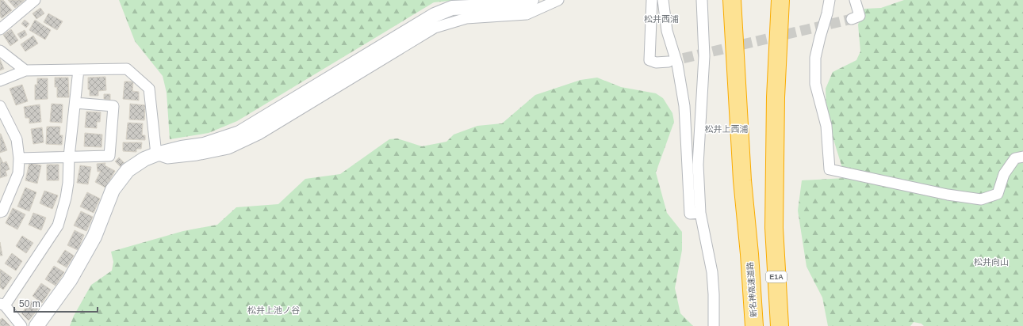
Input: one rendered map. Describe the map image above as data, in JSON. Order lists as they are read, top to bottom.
{
  "streets": {
    "highway": ["E1A", "新名神高速道路"]
  },
  "districts": [
    "松井西浦",
    "松井上西浦",
    "松井向山",
    "松井上池ノ谷"
  ],
  "scale_bar": "50 m"
}
